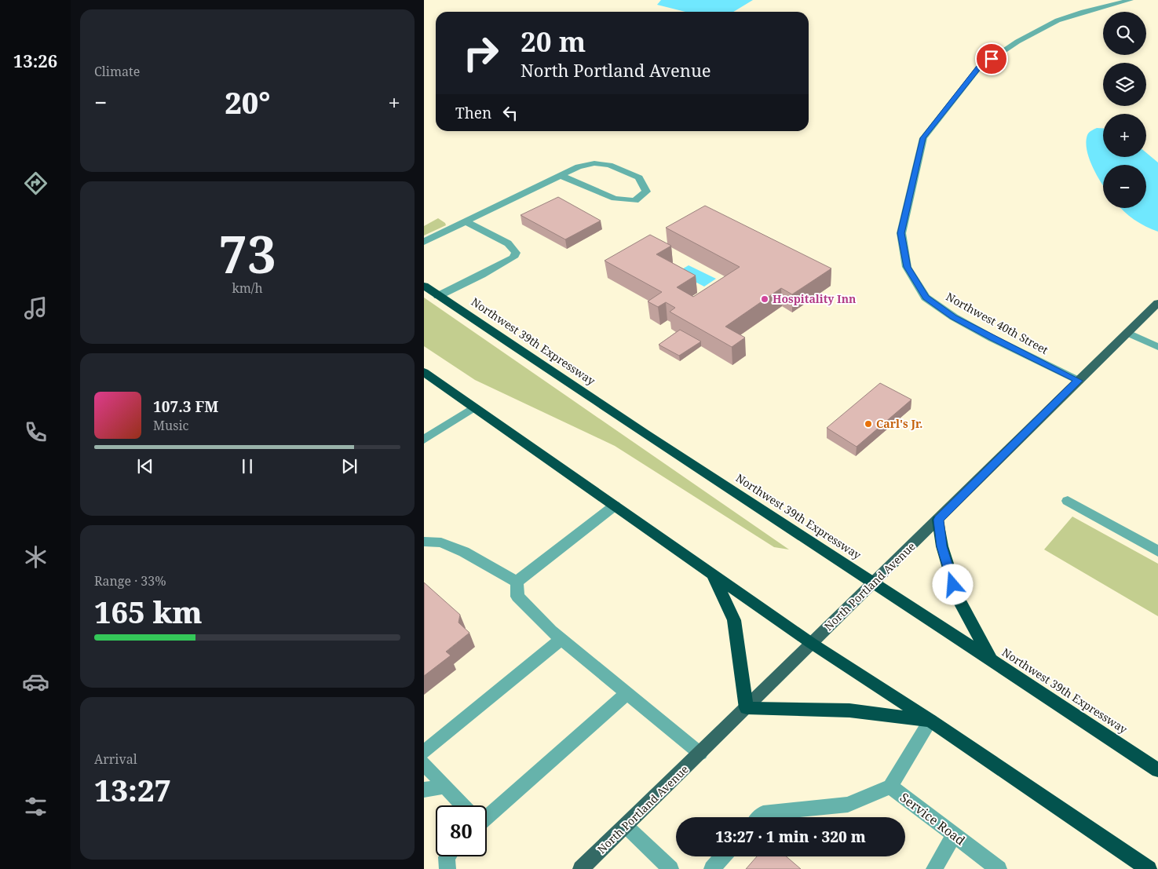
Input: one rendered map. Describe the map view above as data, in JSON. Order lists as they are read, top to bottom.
{
  "streets": {
    "highway": ["Northwest 39th Expressway"],
    "main road": ["North Portland Avenue"],
    "street": ["Northwest 40th Street", "Service Road"]
  },
  "crossings": [
    ["Northwest 40th Street", "North Portland Avenue"],
    ["Northwest 39th Expressway", "North Portland Avenue"]
  ],
  "places": ["Hospitality Inn", "Carl's Jr."],
  "page": {
    "tabs": "13:26",
    "tile": [
      "Climate",
      ["73", "km/h"],
      ["Range · 33%", "165 km"],
      ["Arrival", "13:27"]
    ],
    "map_buttons": ["+", "−"],
    "turn": ["20 m", "North Portland Avenue"],
    "heat": ["−", "20°", "+"],
    "then": "Then",
    "song": ["107.3 FM", "Music"],
    "limit": "80",
    "trip": "13:27 · 1 min · 320 m"
  }
}
